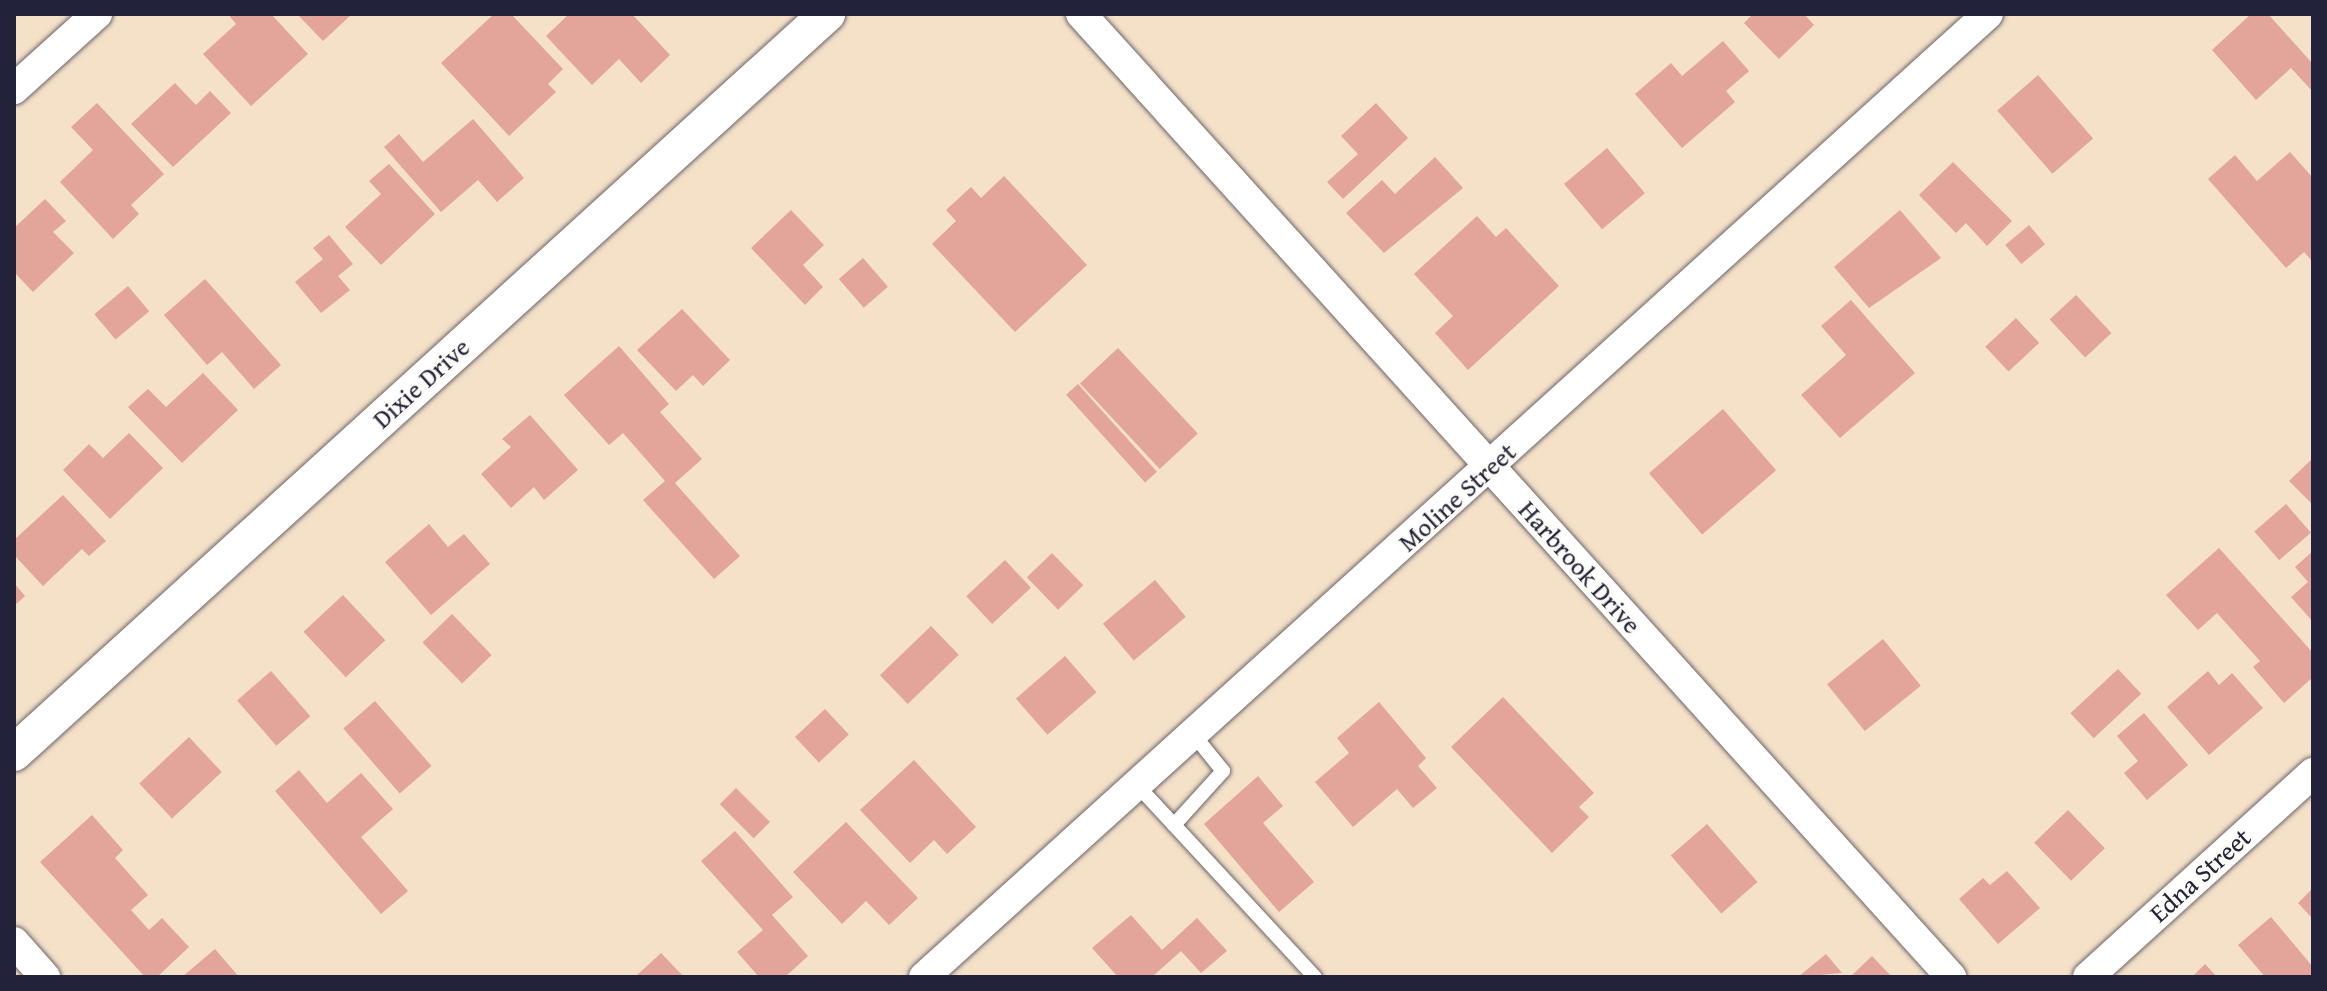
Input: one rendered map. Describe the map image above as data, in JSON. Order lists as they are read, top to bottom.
{
  "streets": {
    "street": [
      "Dixie Drive",
      "Moline Street",
      "Harbrook Drive",
      "Edna Street"
    ]
  },
  "crossings": [
    ["Moline Street", "Harbrook Drive"]
  ]
}
